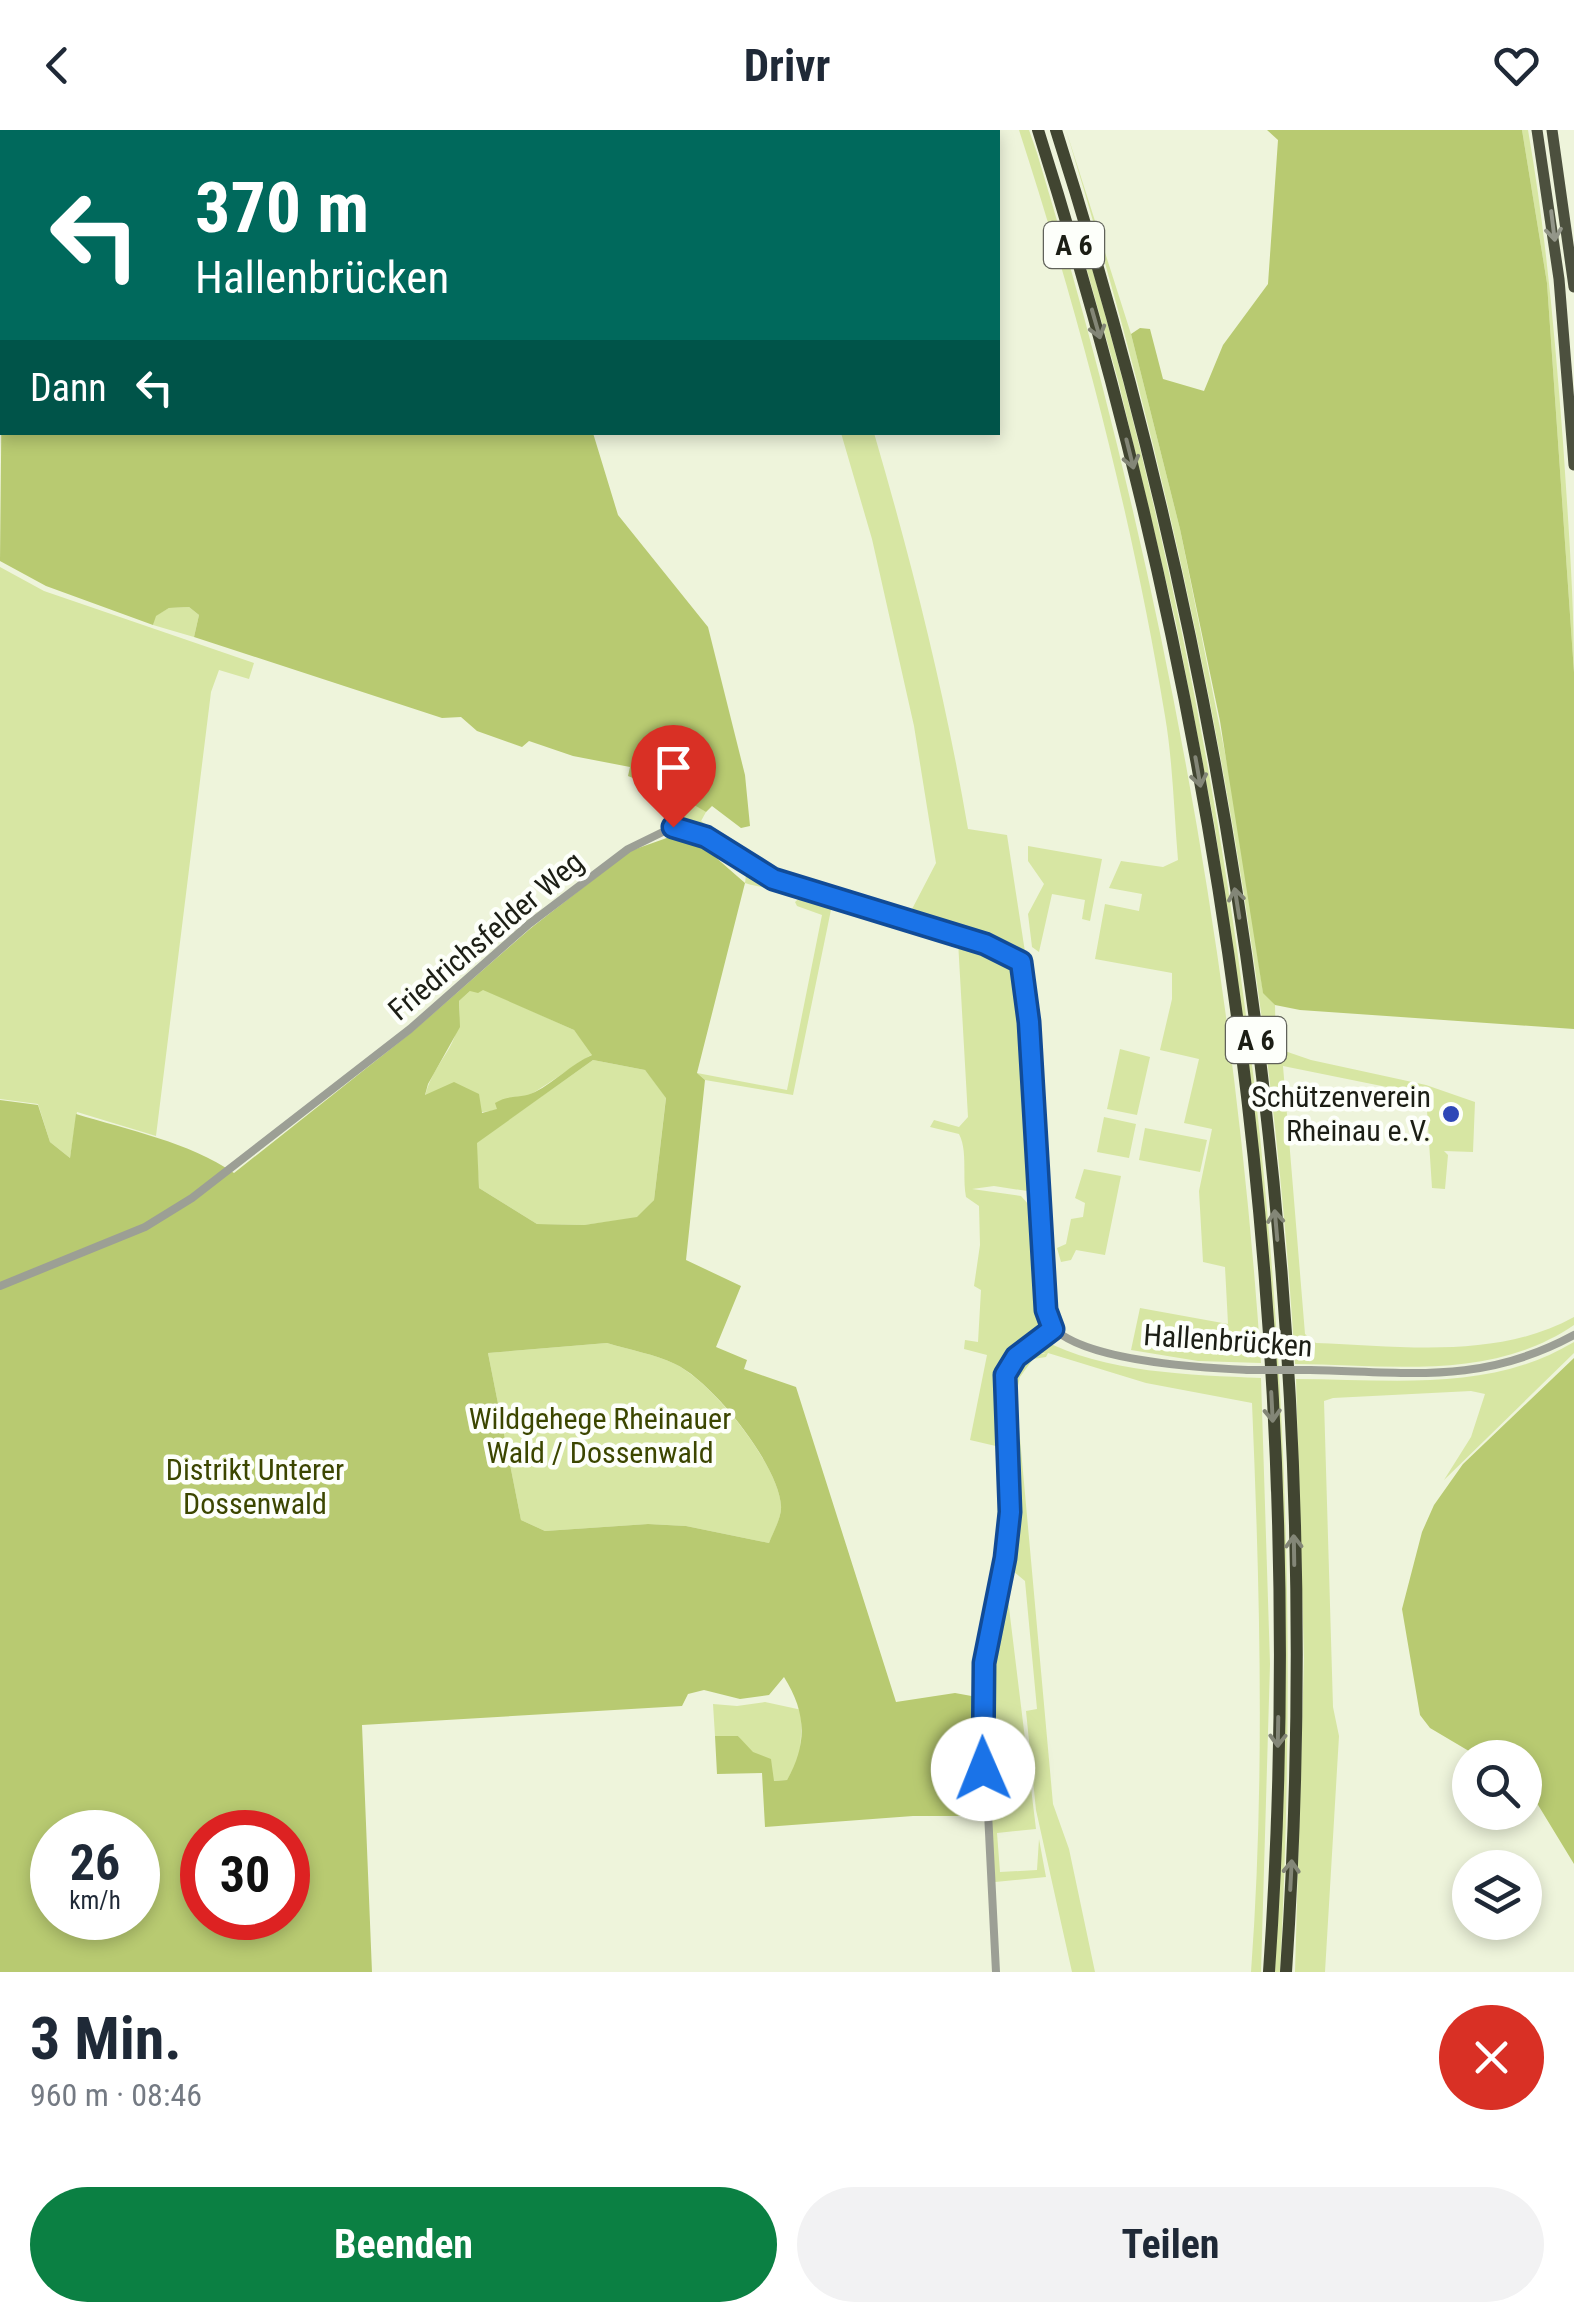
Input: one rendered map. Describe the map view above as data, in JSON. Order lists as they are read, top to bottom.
{
  "streets": {
    "highway": ["A 6"],
    "street": ["Friedrichsfelder Weg", "Hallenbrücken"]
  },
  "crossings": [
    ["Friedrichsfelder Weg", "Hallenbrücken"]
  ],
  "parks": ["Wildgehege Rheinauer Wald / Dossenwald", "Distrikt Unterer Dossenwald"],
  "places": ["Schützenverein Rheinau e.V."],
  "page": {
    "header": "Drivr",
    "turn": ["370 m", "Hallenbrücken"],
    "then": "Dann",
    "speed": "26 km/h",
    "limit": "30",
    "heading": ["3 Min.", "960 m · 08:46"],
    "buttons": ["Beenden", "Teilen"]
  }
}
